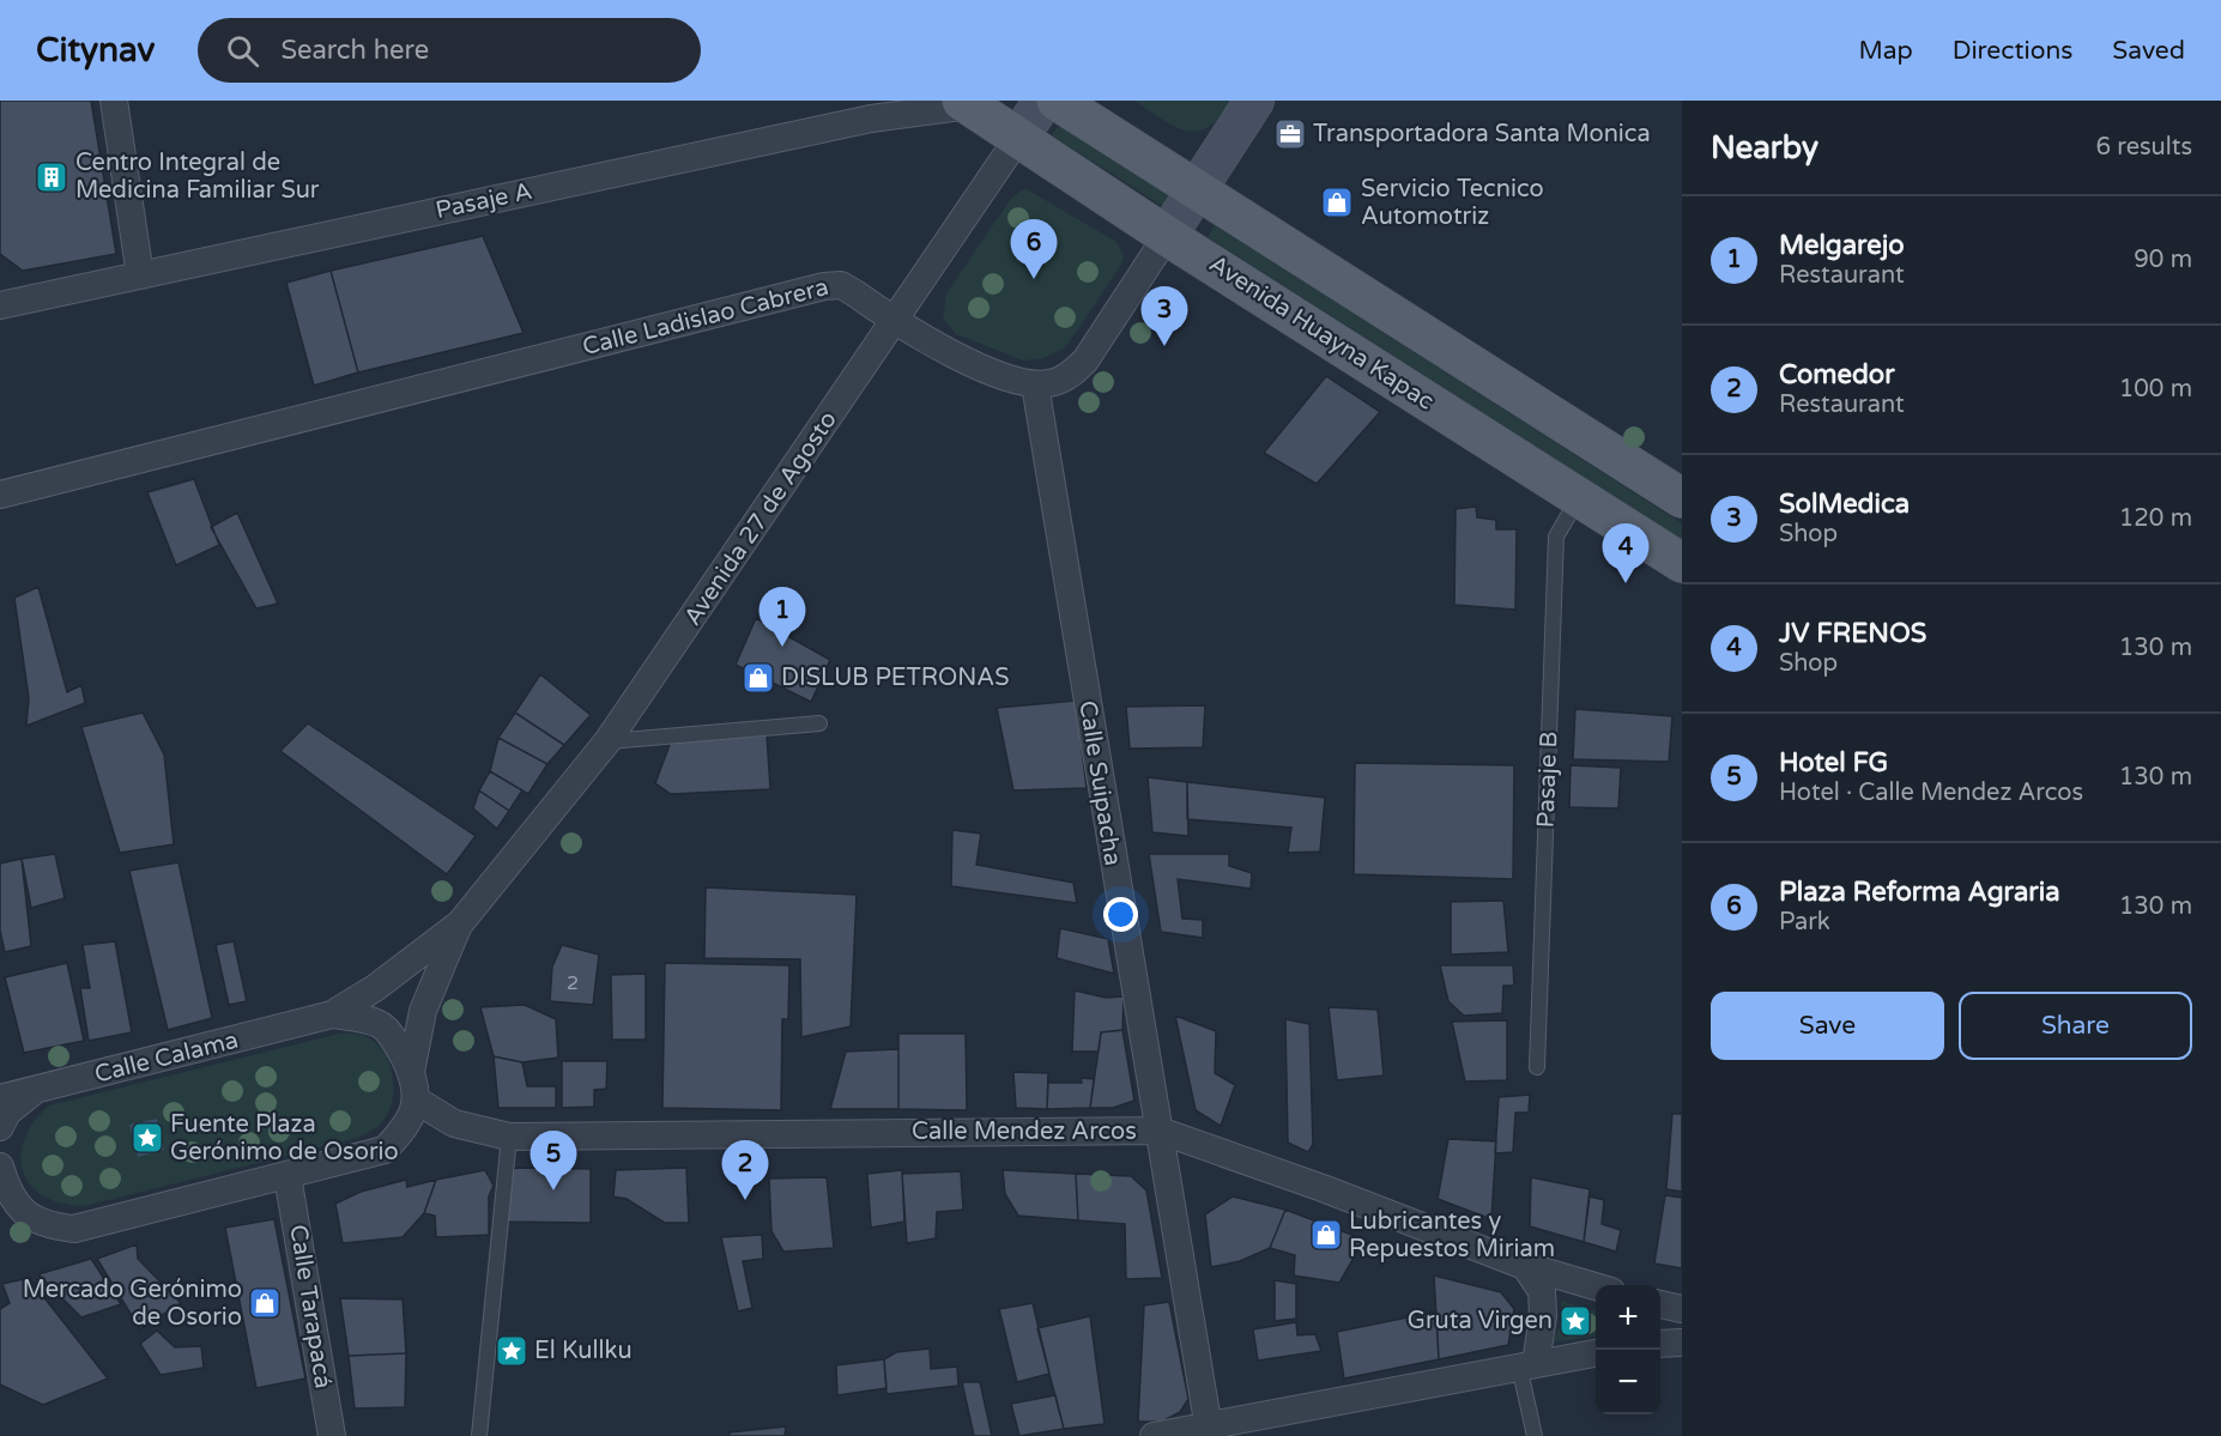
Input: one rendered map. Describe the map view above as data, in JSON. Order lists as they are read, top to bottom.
{
  "streets": {
    "main road": ["Avenida Huayna Kapac"],
    "street": [
      "Pasaje A",
      "Calle Ladislao Cabrera",
      "Avenida 27 de Agosto",
      "Calle Suipacha",
      "Calle Calama",
      "Calle Mendez Arcos",
      "Calle Tarapacá"
    ],
    "lane": ["Pasaje B"]
  },
  "crossings": [
    ["Pasaje A", "Avenida Huayna Kapac"],
    ["Calle Ladislao Cabrera", "Avenida 27 de Agosto"],
    ["Calle Ladislao Cabrera", "Calle Suipacha"],
    ["Avenida Huayna Kapac", "Avenida 27 de Agosto"],
    ["Avenida Huayna Kapac", "Pasaje B"],
    ["Avenida 27 de Agosto", "Calle Calama"],
    ["Calle Suipacha", "Calle Mendez Arcos"]
  ],
  "places": {
    "office": ["Transportadora Santa Monica"],
    "building": ["Centro Integral de Medicina Familiar Sur"],
    "shop": [
      "Servicio Tecnico Automotriz",
      "DISLUB PETRONAS",
      "Lubricantes y Repuestos Miriam",
      "Mercado Gerónimo de Osorio"
    ],
    "place": ["Fuente Plaza Gerónimo de Osorio", "Gruta Virgen", "El Kullku"]
  },
  "house_numbers": ["2"],
  "page": {
    "header": "Citynav",
    "search": "Search here",
    "nav": ["Map", "Directions", "Saved"],
    "heading": ["Nearby", "6 results"],
    "list": [
      {
        "mark": "1",
        "name": "Melgarejo",
        "note": "Restaurant",
        "value": "90 m"
      },
      {
        "mark": "2",
        "name": "Comedor",
        "note": "Restaurant",
        "value": "100 m"
      },
      {
        "mark": "3",
        "name": "SolMedica",
        "note": "Shop",
        "value": "120 m"
      },
      {
        "mark": "4",
        "name": "JV FRENOS",
        "note": "Shop",
        "value": "130 m"
      },
      {
        "mark": "5",
        "name": "Hotel FG",
        "note": "Hotel · Calle Mendez Arcos",
        "value": "130 m"
      },
      {
        "mark": "6",
        "name": "Plaza Reforma Agraria",
        "note": "Park",
        "value": "130 m"
      }
    ],
    "pins": [
      "6",
      "3",
      "4",
      "1",
      "5",
      "2"
    ],
    "buttons": ["Save", "Share"],
    "map_buttons": ["+", "−"]
  }
}
